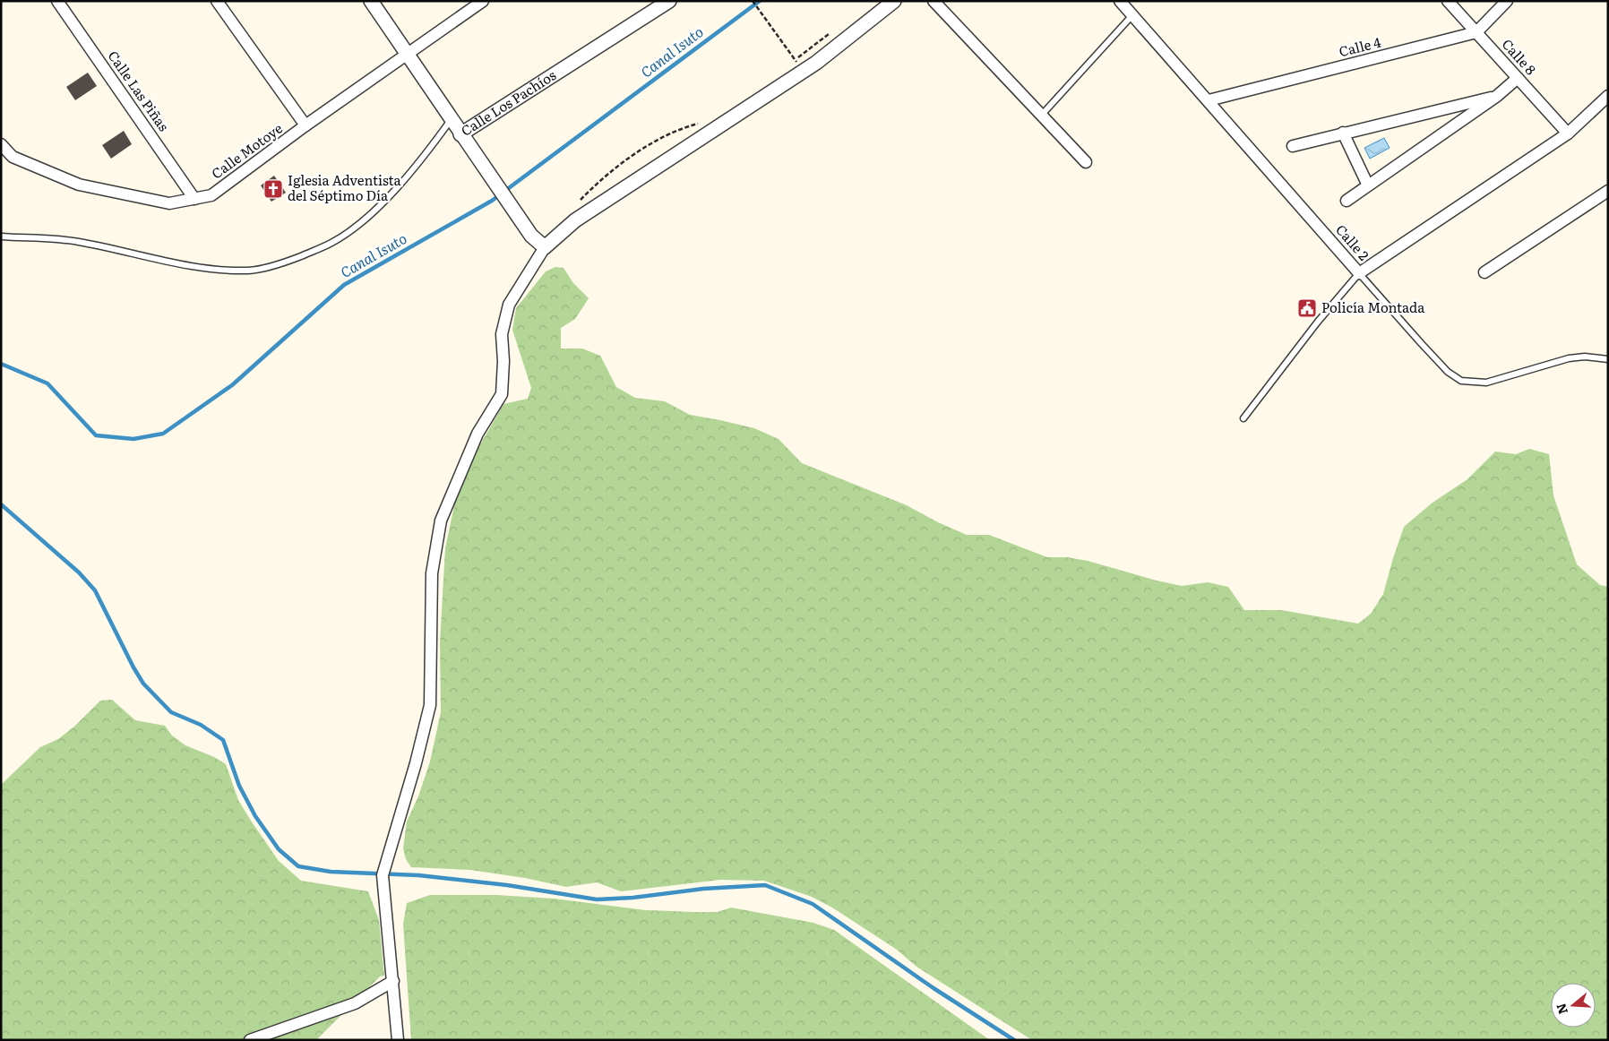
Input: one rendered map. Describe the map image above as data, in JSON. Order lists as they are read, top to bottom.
{
  "streets": {
    "street": [
      "Calle 4",
      "Calle 8",
      "Calle Las Piñas",
      "Calle Los Pachíos",
      "Calle Motoye",
      "Calle 2"
    ]
  },
  "crossings": [
    ["Calle 4", "Calle 8"],
    ["Calle 4", "Calle 2"],
    ["Calle 8", "Calle 2"],
    ["Calle Las Piñas", "Calle Motoye"],
    ["Calle Los Pachíos", "Calle Motoye"]
  ],
  "water": ["Canal Isuto"],
  "places": {
    "church": ["Iglesia Adventista del Séptimo Día"],
    "public building": ["Policía Montada"]
  },
  "north": "left"
}
